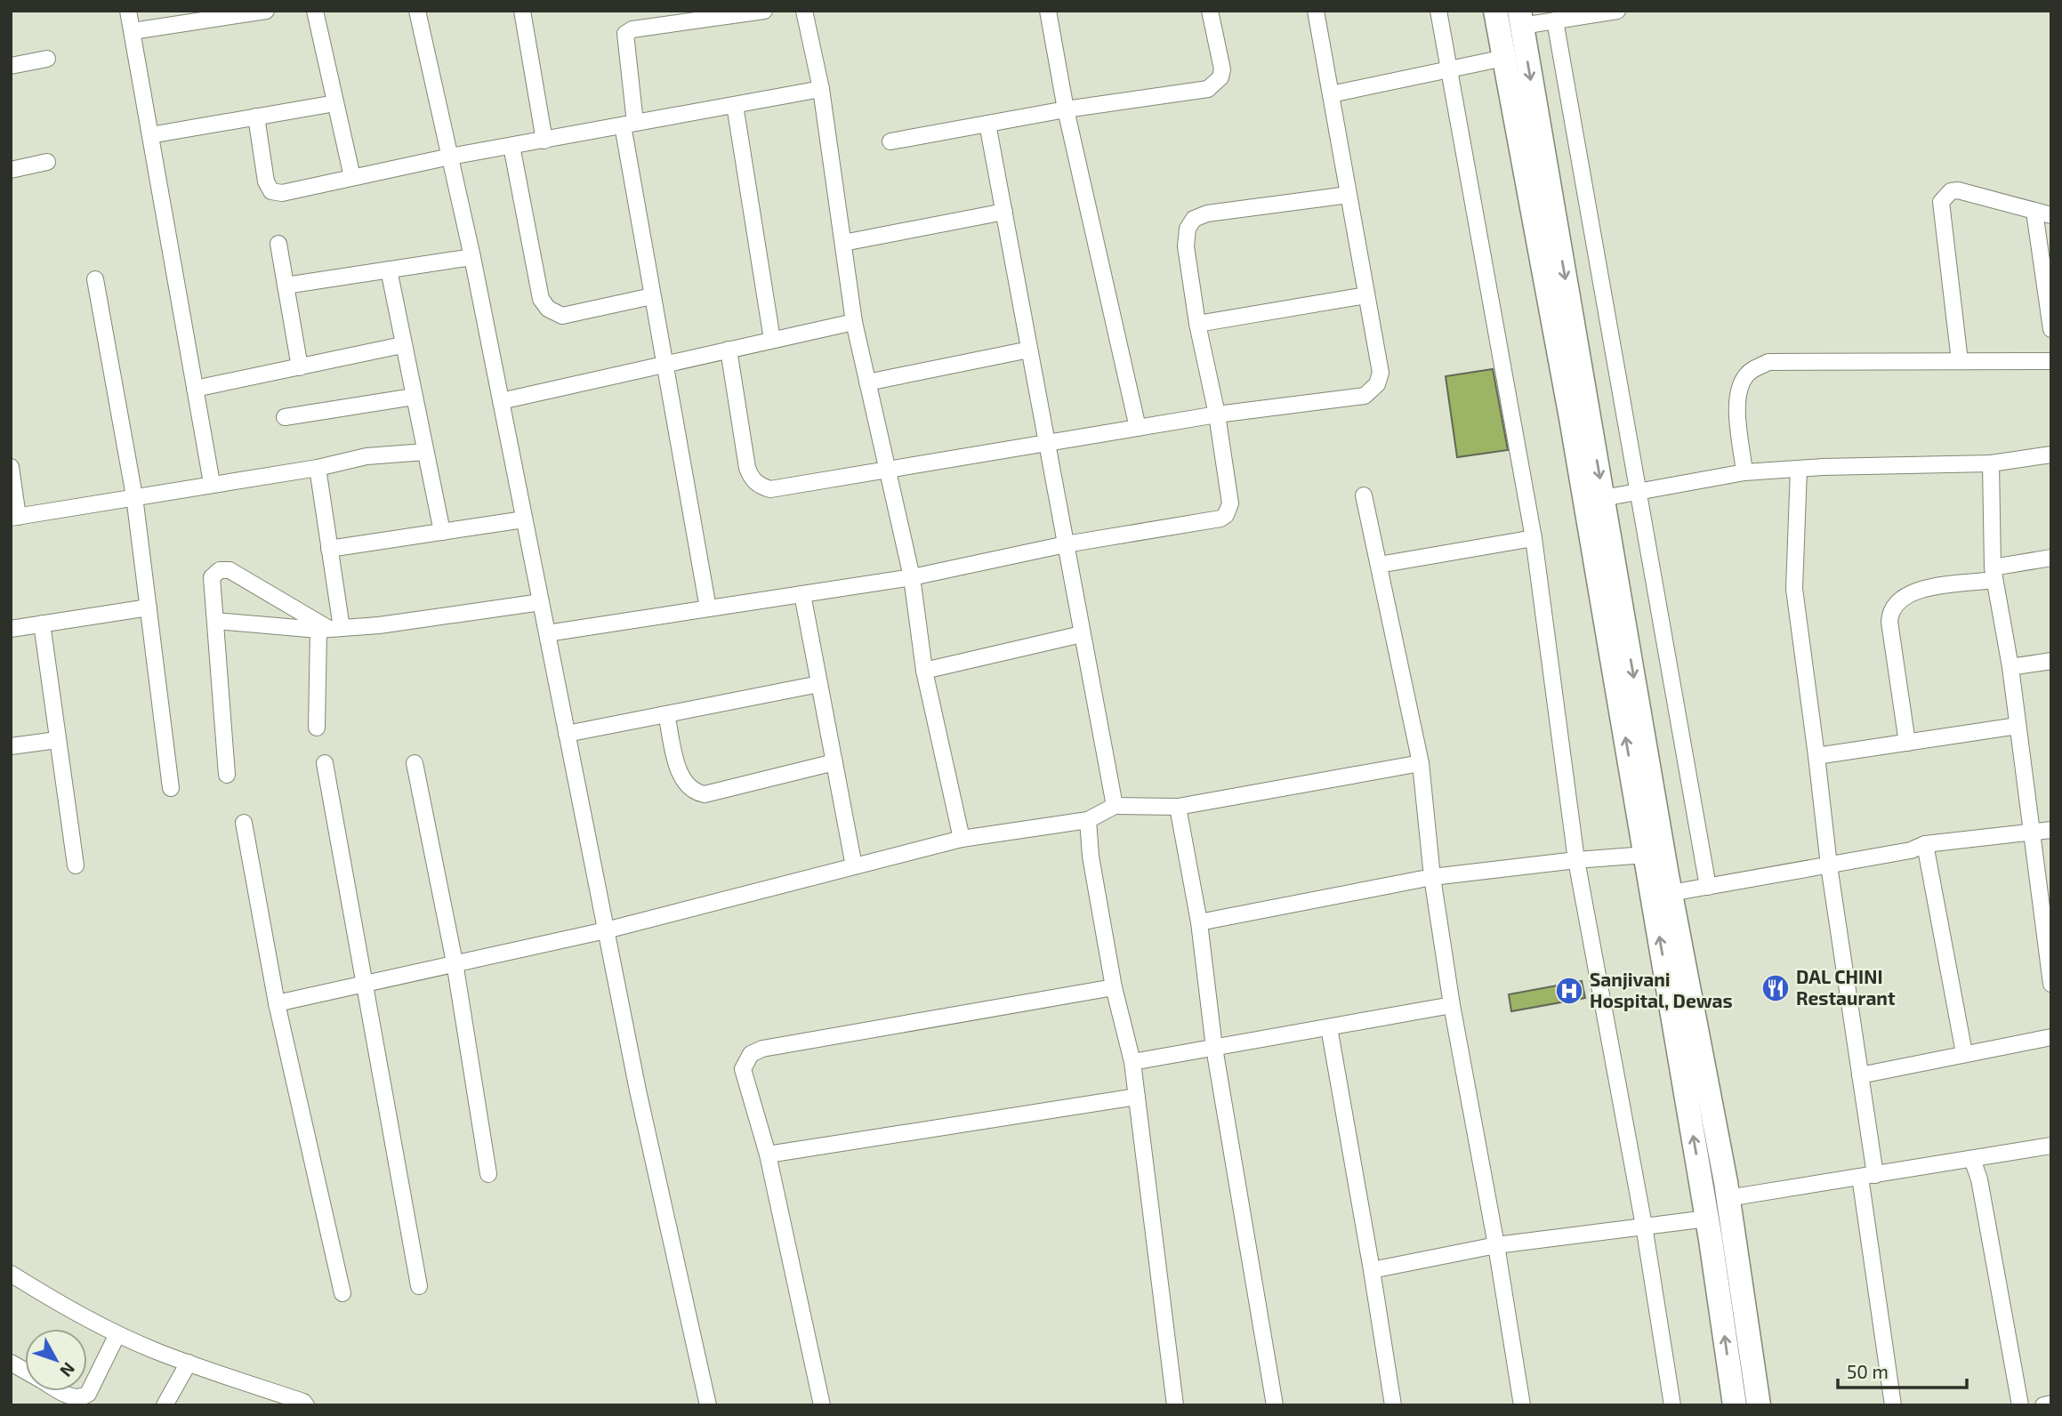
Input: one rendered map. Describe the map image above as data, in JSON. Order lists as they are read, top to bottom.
{
  "places": {
    "restaurant": ["DAL CHINI Restaurant"],
    "hospital": ["Sanjivani Hospital, Dewas"]
  },
  "scale_bar": "50 m",
  "north": "bottom right"
}
